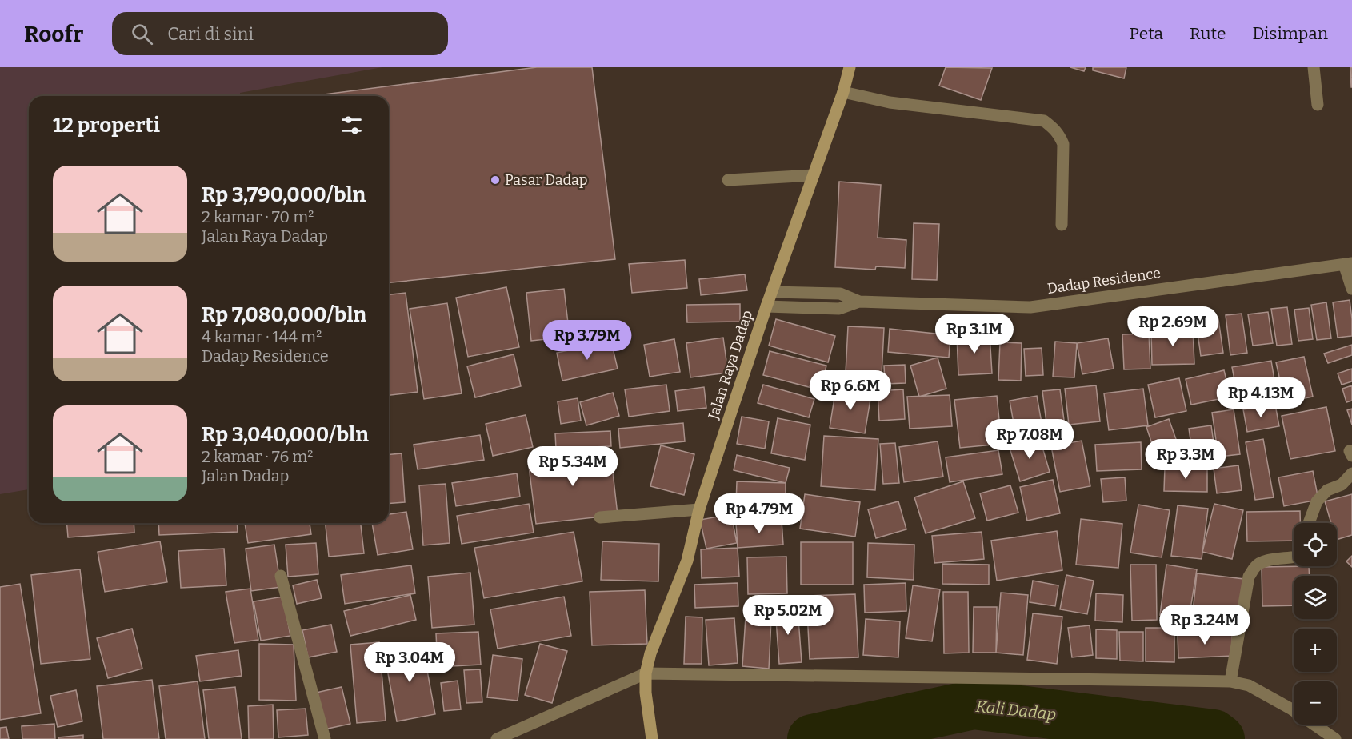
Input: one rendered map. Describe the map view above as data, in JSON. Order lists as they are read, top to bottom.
{
  "streets": {
    "main road": ["Jalan Raya Dadap"],
    "street": ["Dadap Residence"]
  },
  "crossings": [
    ["Dadap Residence", "Jalan Raya Dadap"]
  ],
  "water": ["Kali Dadap"],
  "places": ["Pasar Dadap"],
  "page": {
    "header": "Roofr",
    "search": "Cari di sini",
    "nav": ["Peta", "Rute", "Disimpan"],
    "heading": "12 properti",
    "list": [
      {
        "name": "Rp 3,790,000/bln",
        "note": "2 kamar · 70 m² · Jalan Raya Dadap"
      },
      {
        "name": "Rp 7,080,000/bln",
        "note": "4 kamar · 144 m² · Dadap Residence"
      },
      {
        "name": "Rp 3,040,000/bln",
        "note": "2 kamar · 76 m² · Jalan Dadap"
      }
    ],
    "price": [
      "Rp 2.69M",
      "Rp 3.1M",
      "Rp 3.79M",
      "Rp 6.6M",
      "Rp 4.13M",
      "Rp 7.08M",
      "Rp 3.3M",
      "Rp 5.34M",
      "Rp 4.79M",
      "Rp 5.02M",
      "Rp 3.24M",
      "Rp 3.04M"
    ],
    "map_buttons": ["+", "−"]
  }
}
